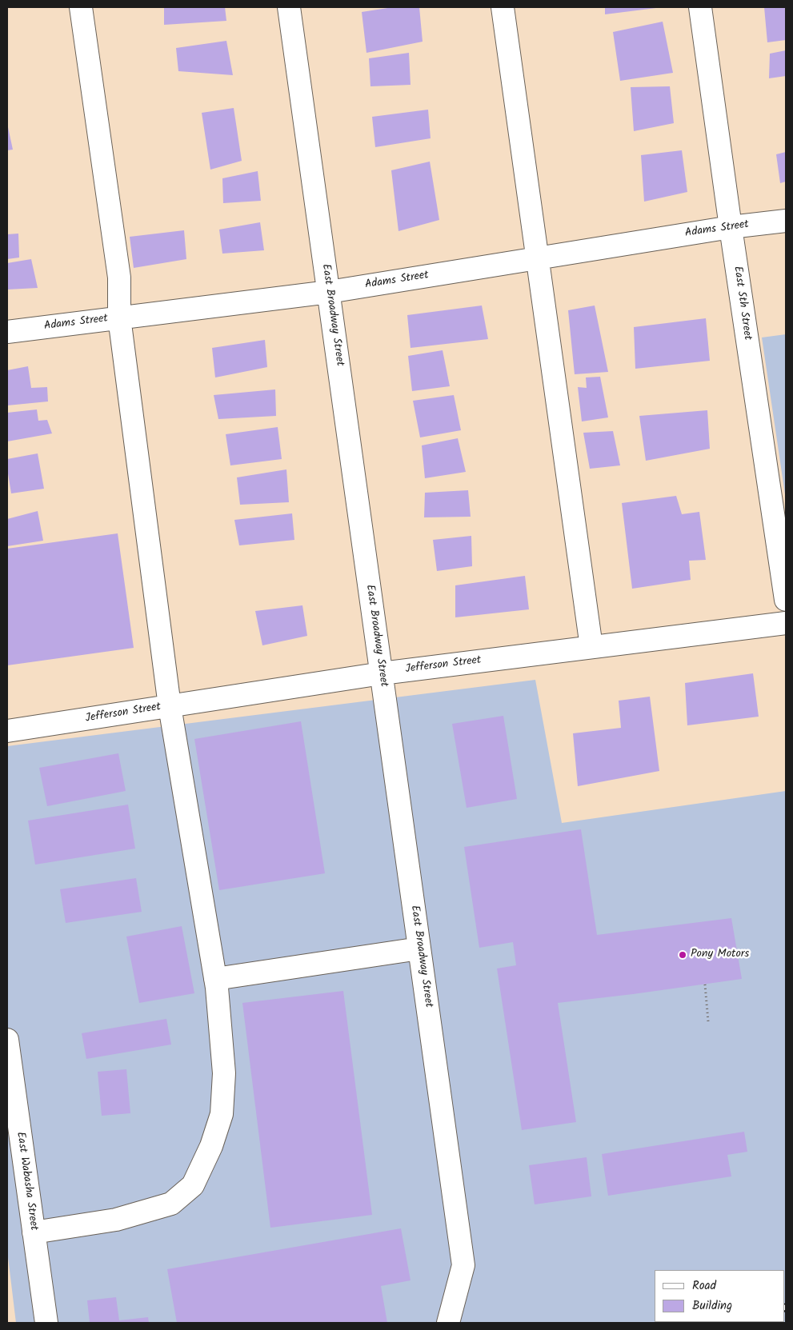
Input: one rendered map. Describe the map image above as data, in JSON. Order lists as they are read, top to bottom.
{
  "streets": {
    "street": [
      "Adams Street",
      "East 5th Street",
      "East Broadway Street",
      "Jefferson Street",
      "East Wabasha Street"
    ]
  },
  "crossings": [
    ["Adams Street", "East 5th Street"],
    ["Adams Street", "East Broadway Street"],
    ["East Broadway Street", "Jefferson Street"]
  ],
  "places": ["Pony Motors"],
  "legend": ["Road", "Building"]
}
